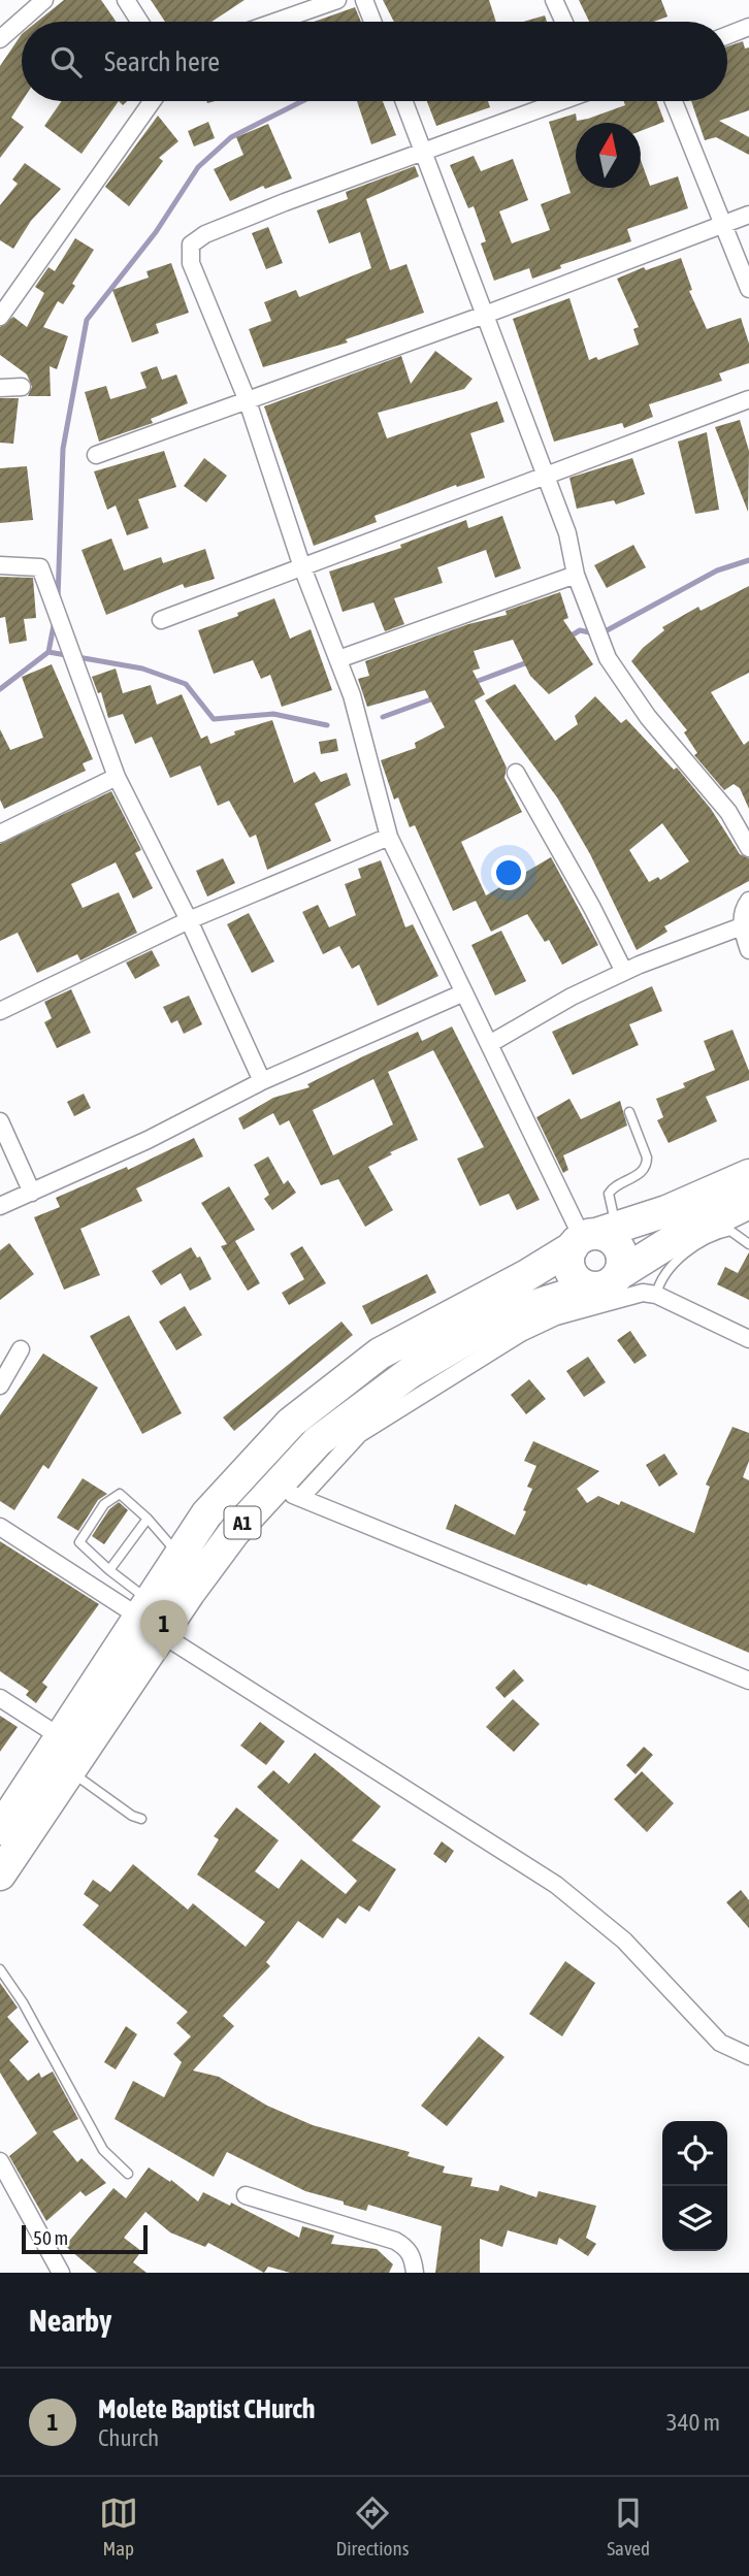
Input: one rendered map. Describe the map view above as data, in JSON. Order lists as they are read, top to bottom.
{
  "streets": {
    "highway": ["A1"]
  },
  "scale_bar": "50 m",
  "north": "top",
  "page": {
    "search": "Search here",
    "pins": "1",
    "scale": "50 m",
    "heading": "Nearby",
    "list": [
      {
        "mark": "1",
        "name": "Molete Baptist CHurch",
        "note": "Church",
        "value": "340 m"
      }
    ],
    "nav": ["Map", "Directions", "Saved"]
  }
}
